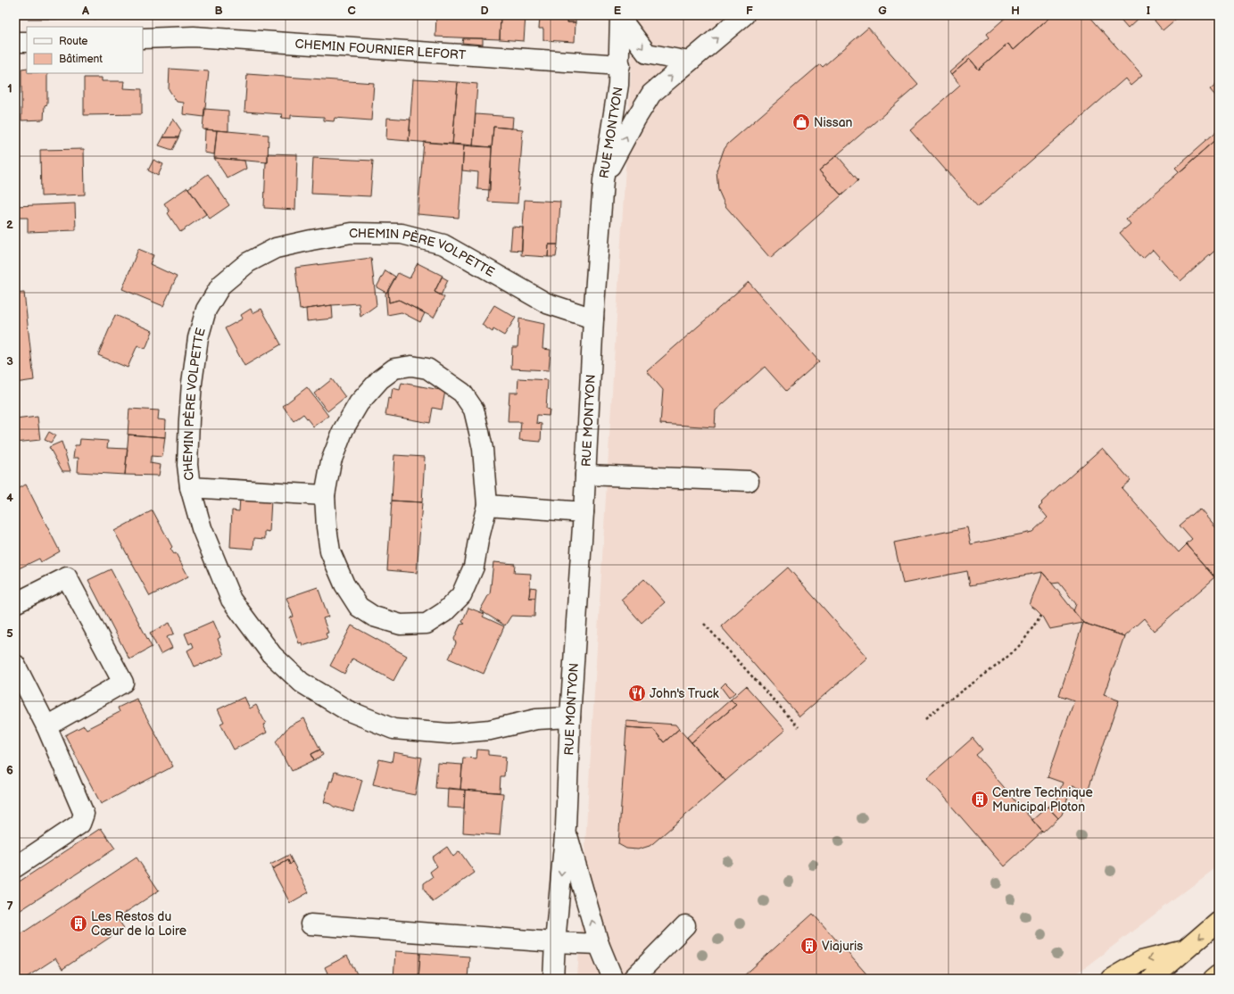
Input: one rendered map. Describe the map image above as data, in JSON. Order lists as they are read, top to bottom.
{
  "streets": {
    "street": ["CHEMIN FOURNIER LEFORT", "RUE MONTYON", "CHEMIN PÈRE VOLPETTE"]
  },
  "crossings": [
    ["CHEMIN FOURNIER LEFORT", "RUE MONTYON"],
    ["RUE MONTYON", "CHEMIN PÈRE VOLPETTE"]
  ],
  "places": {
    "shop": ["Nissan"],
    "restaurant": ["John's Truck"],
    "building": ["Centre Technique Municipal Ploton", "Les Restos du Cœur de la Loire", "Viajuris"]
  },
  "legend": ["Route", "Bâtiment"],
  "grid": {
    "columns": [
      "A",
      "B",
      "C",
      "D",
      "E",
      "F",
      "G",
      "H",
      "I"
    ],
    "rows": [
      "1",
      "2",
      "3",
      "4",
      "5",
      "6",
      "7"
    ]
  }
}
